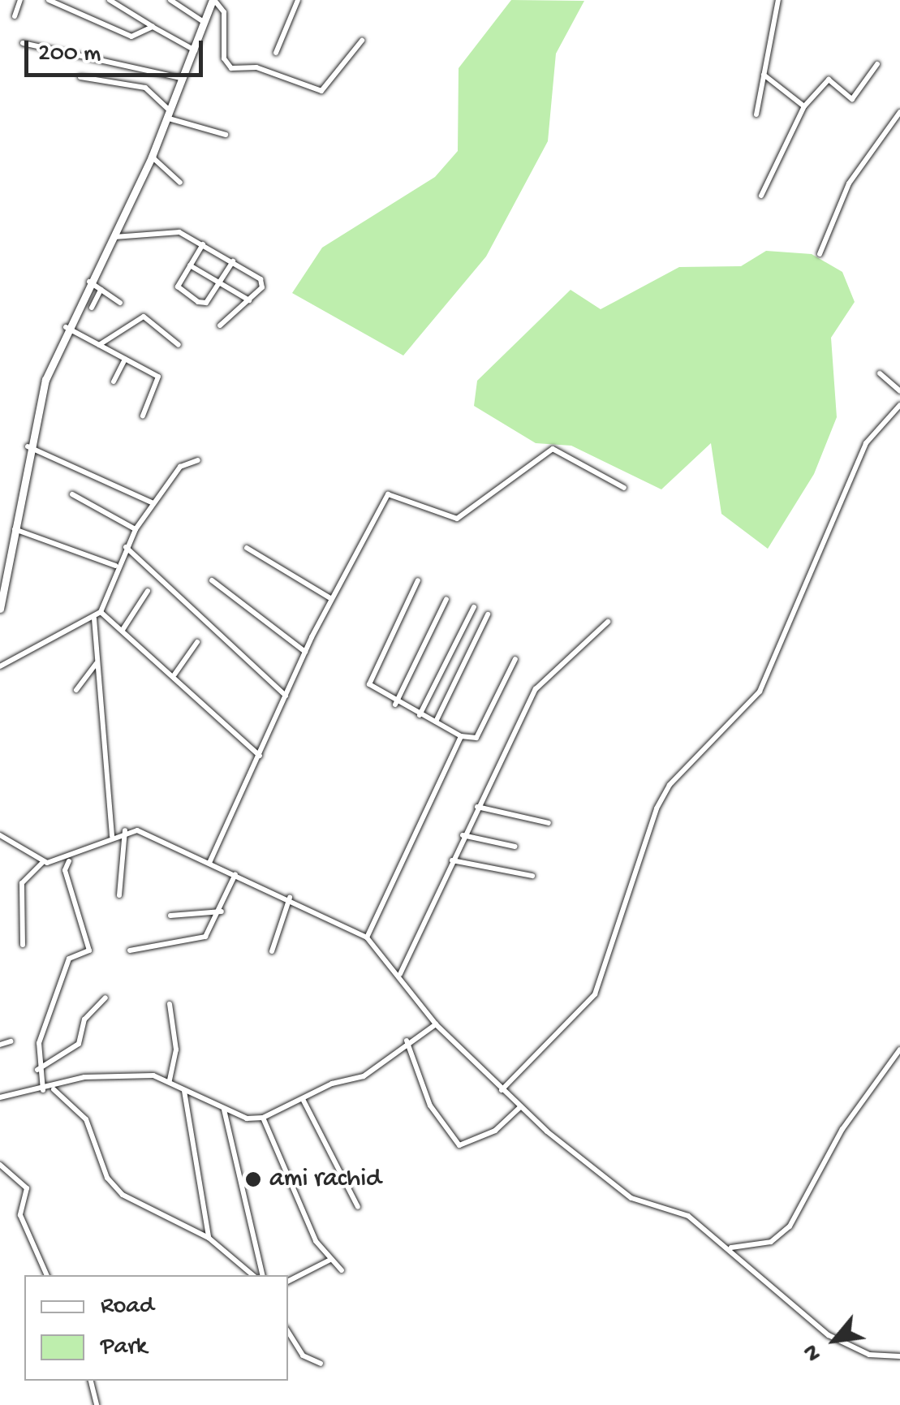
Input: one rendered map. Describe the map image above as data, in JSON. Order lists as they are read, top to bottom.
{
  "places": ["ami rachid"],
  "legend": ["Road", "Park"],
  "scale_bar": "200 m",
  "north": "bottom left"
}
